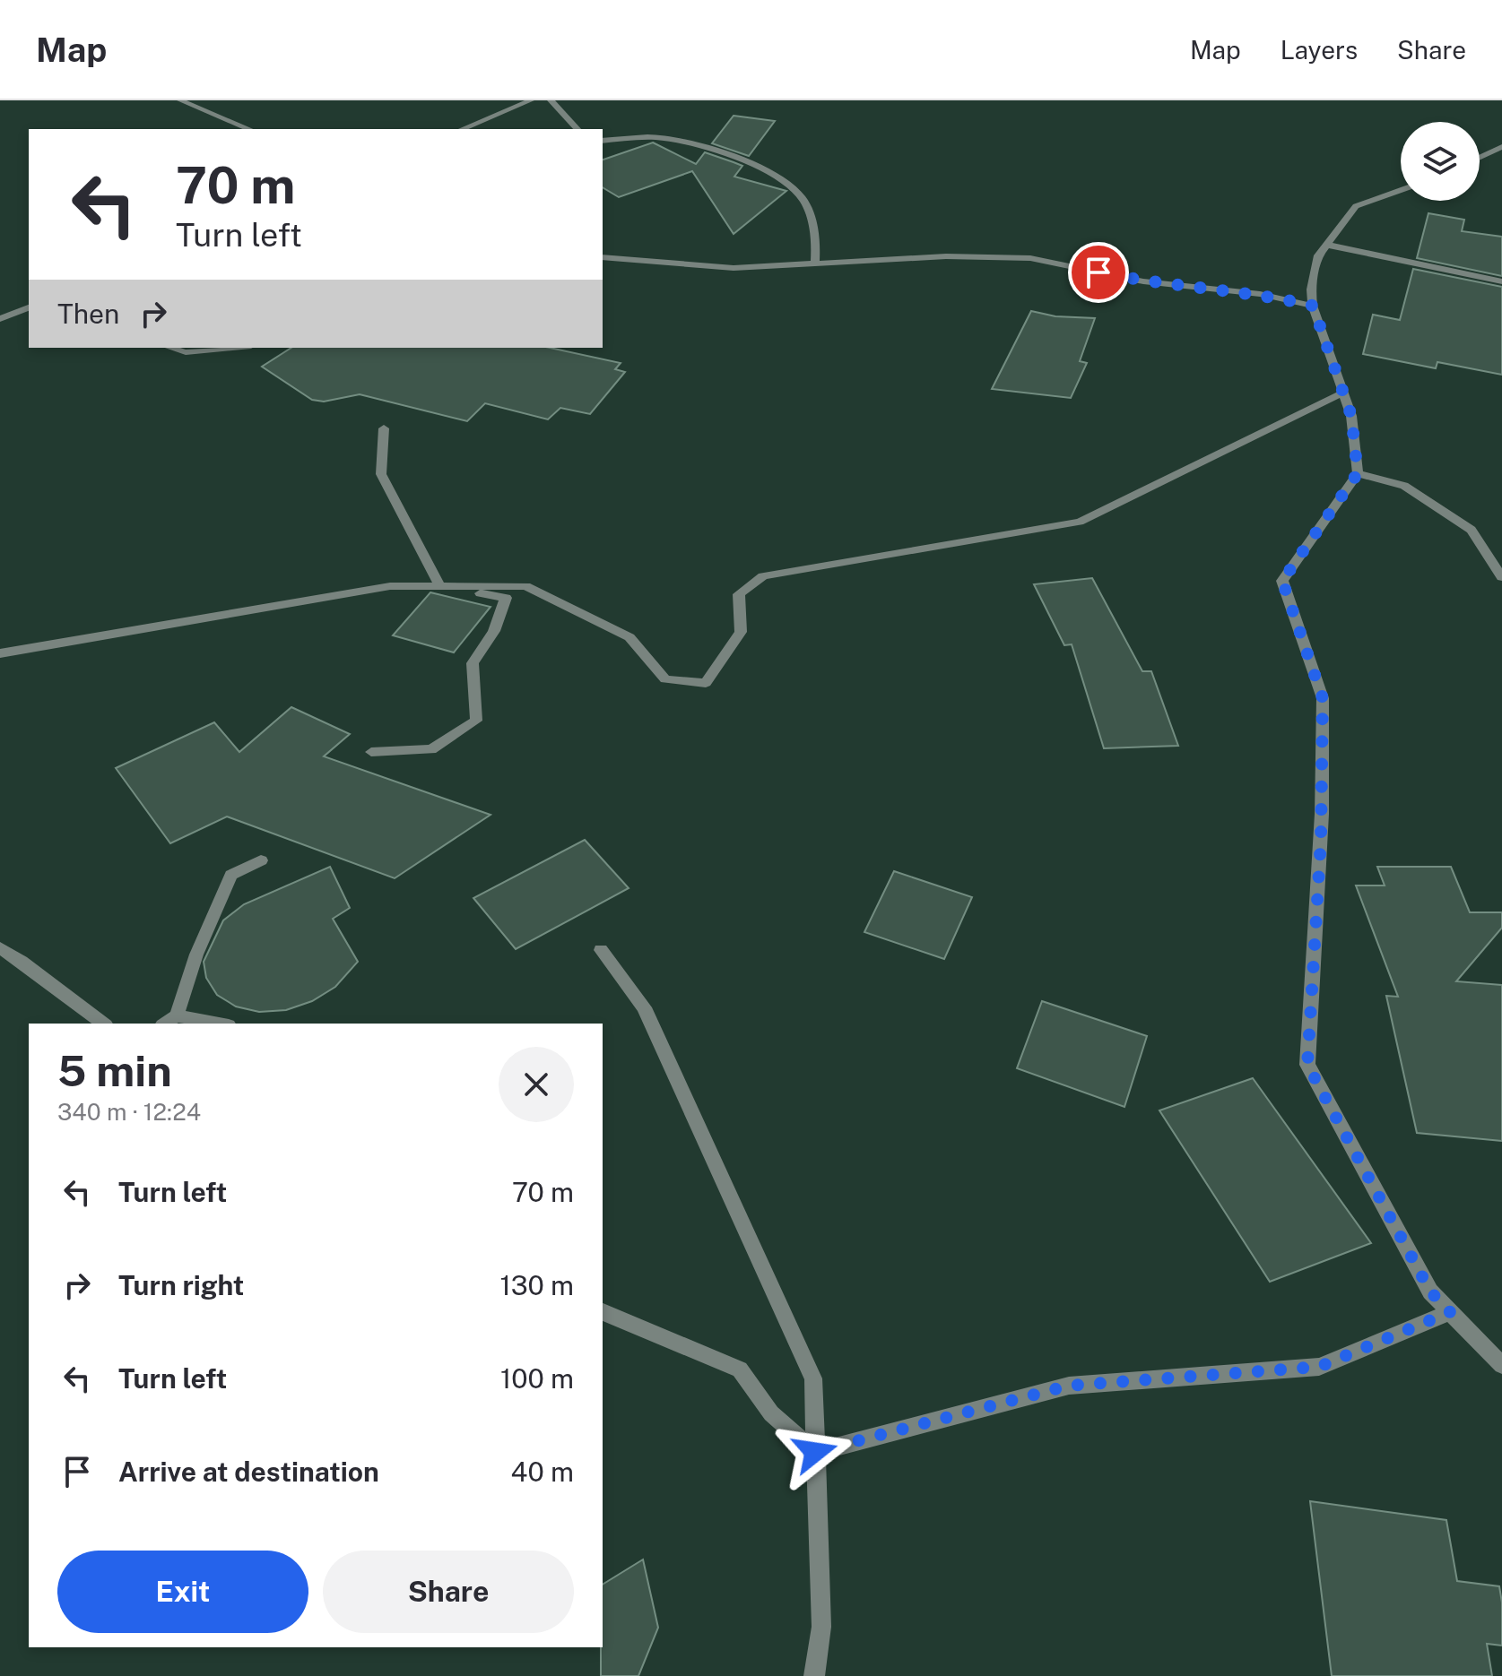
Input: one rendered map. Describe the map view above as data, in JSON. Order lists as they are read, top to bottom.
{
  "page": {
    "header": "Map",
    "nav": ["Map", "Layers", "Share"],
    "turn": ["70 m", "Turn left"],
    "then": "Then",
    "heading": ["5 min", "340 m · 12:24"],
    "list": [
      {
        "name": "Turn left",
        "value": "70 m"
      },
      {
        "name": "Turn right",
        "value": "130 m"
      },
      {
        "name": "Turn left",
        "value": "100 m"
      },
      {
        "name": "Arrive at destination",
        "value": "40 m"
      }
    ],
    "buttons": ["Exit", "Share"]
  }
}
